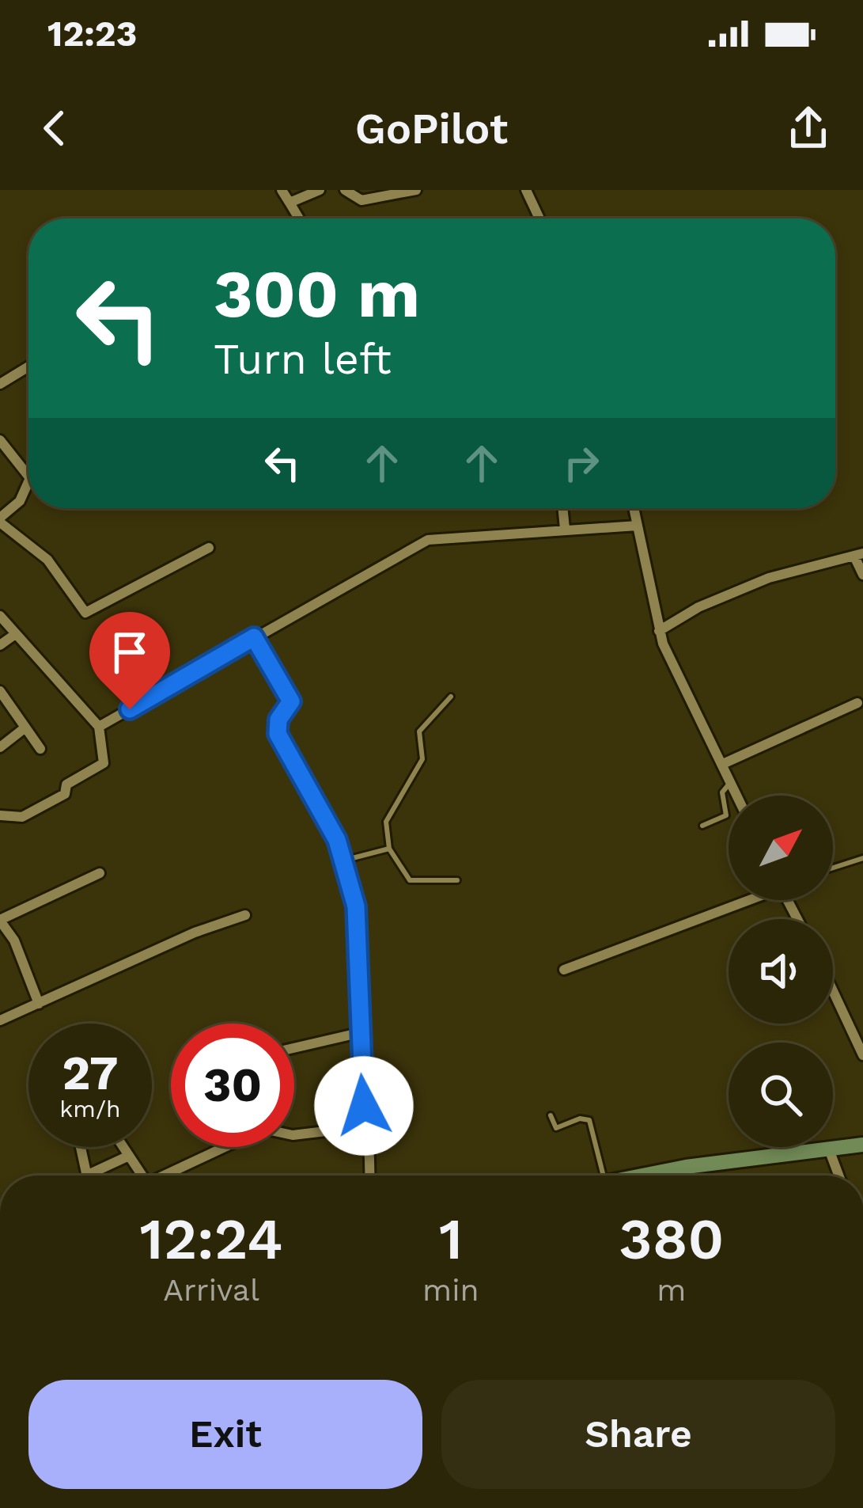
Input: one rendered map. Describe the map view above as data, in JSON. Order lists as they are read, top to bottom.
{
  "north": "top right",
  "page": {
    "status": "12:23",
    "header": "GoPilot",
    "turn": ["300 m", "Turn left"],
    "speed": "27 km/h",
    "limit": "30",
    "eta": [
      "12:24",
      "Arrival",
      "1",
      "min",
      "380",
      "m"
    ],
    "buttons": ["Exit", "Share"]
  }
}
